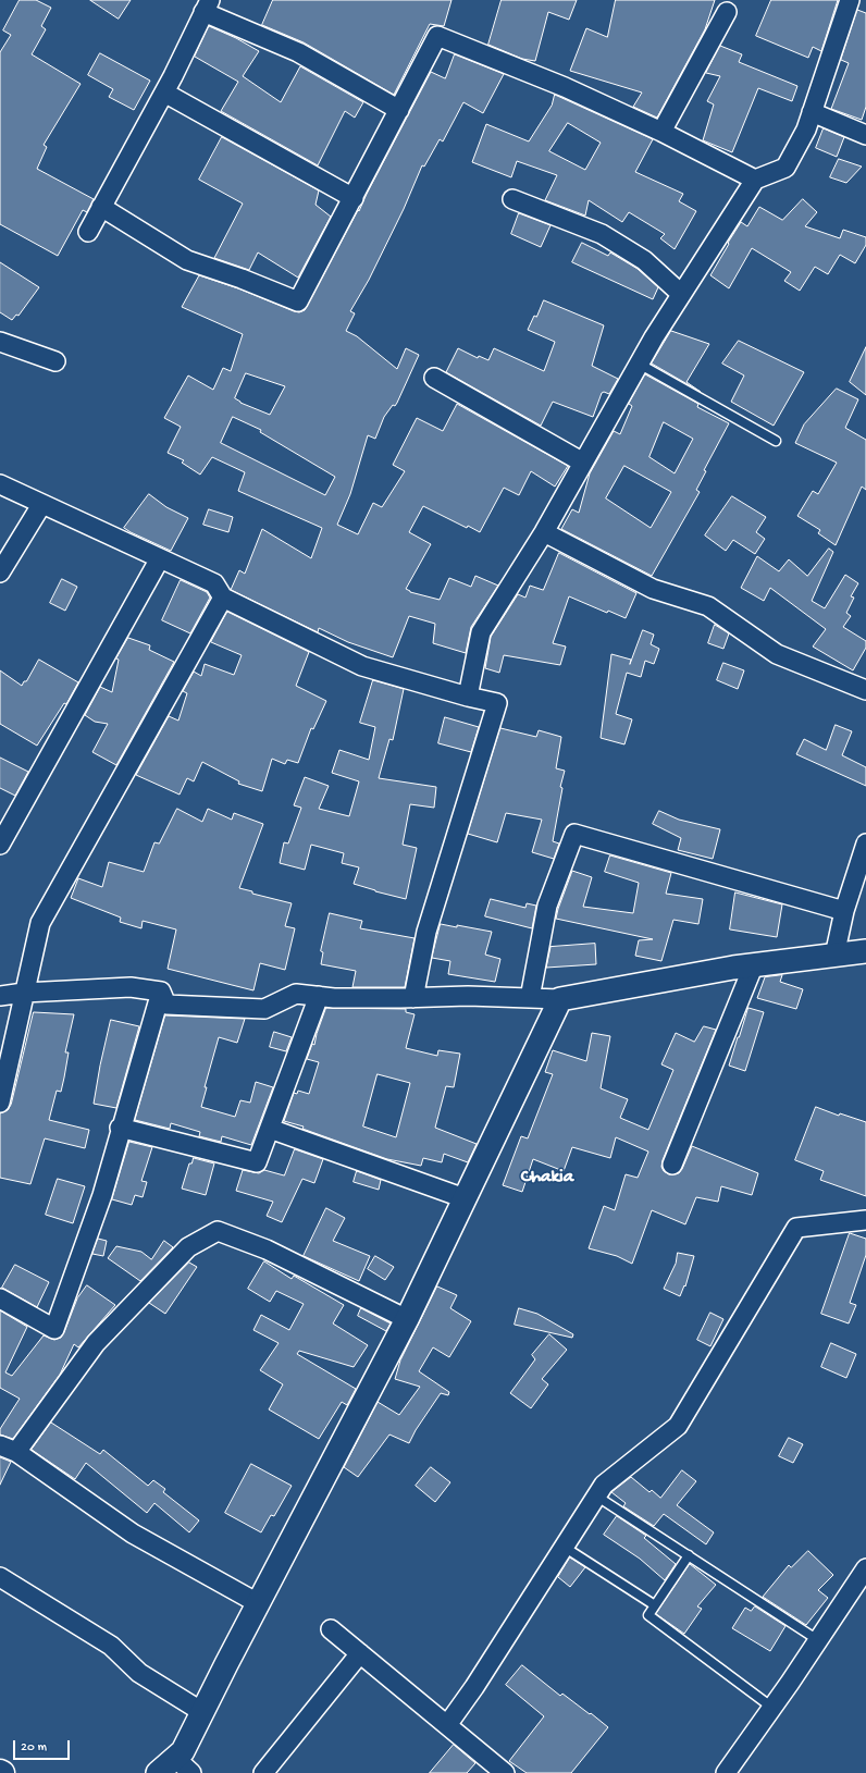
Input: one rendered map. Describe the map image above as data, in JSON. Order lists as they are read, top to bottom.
{
  "districts": ["Chakia"],
  "scale_bar": "20 m"
}
